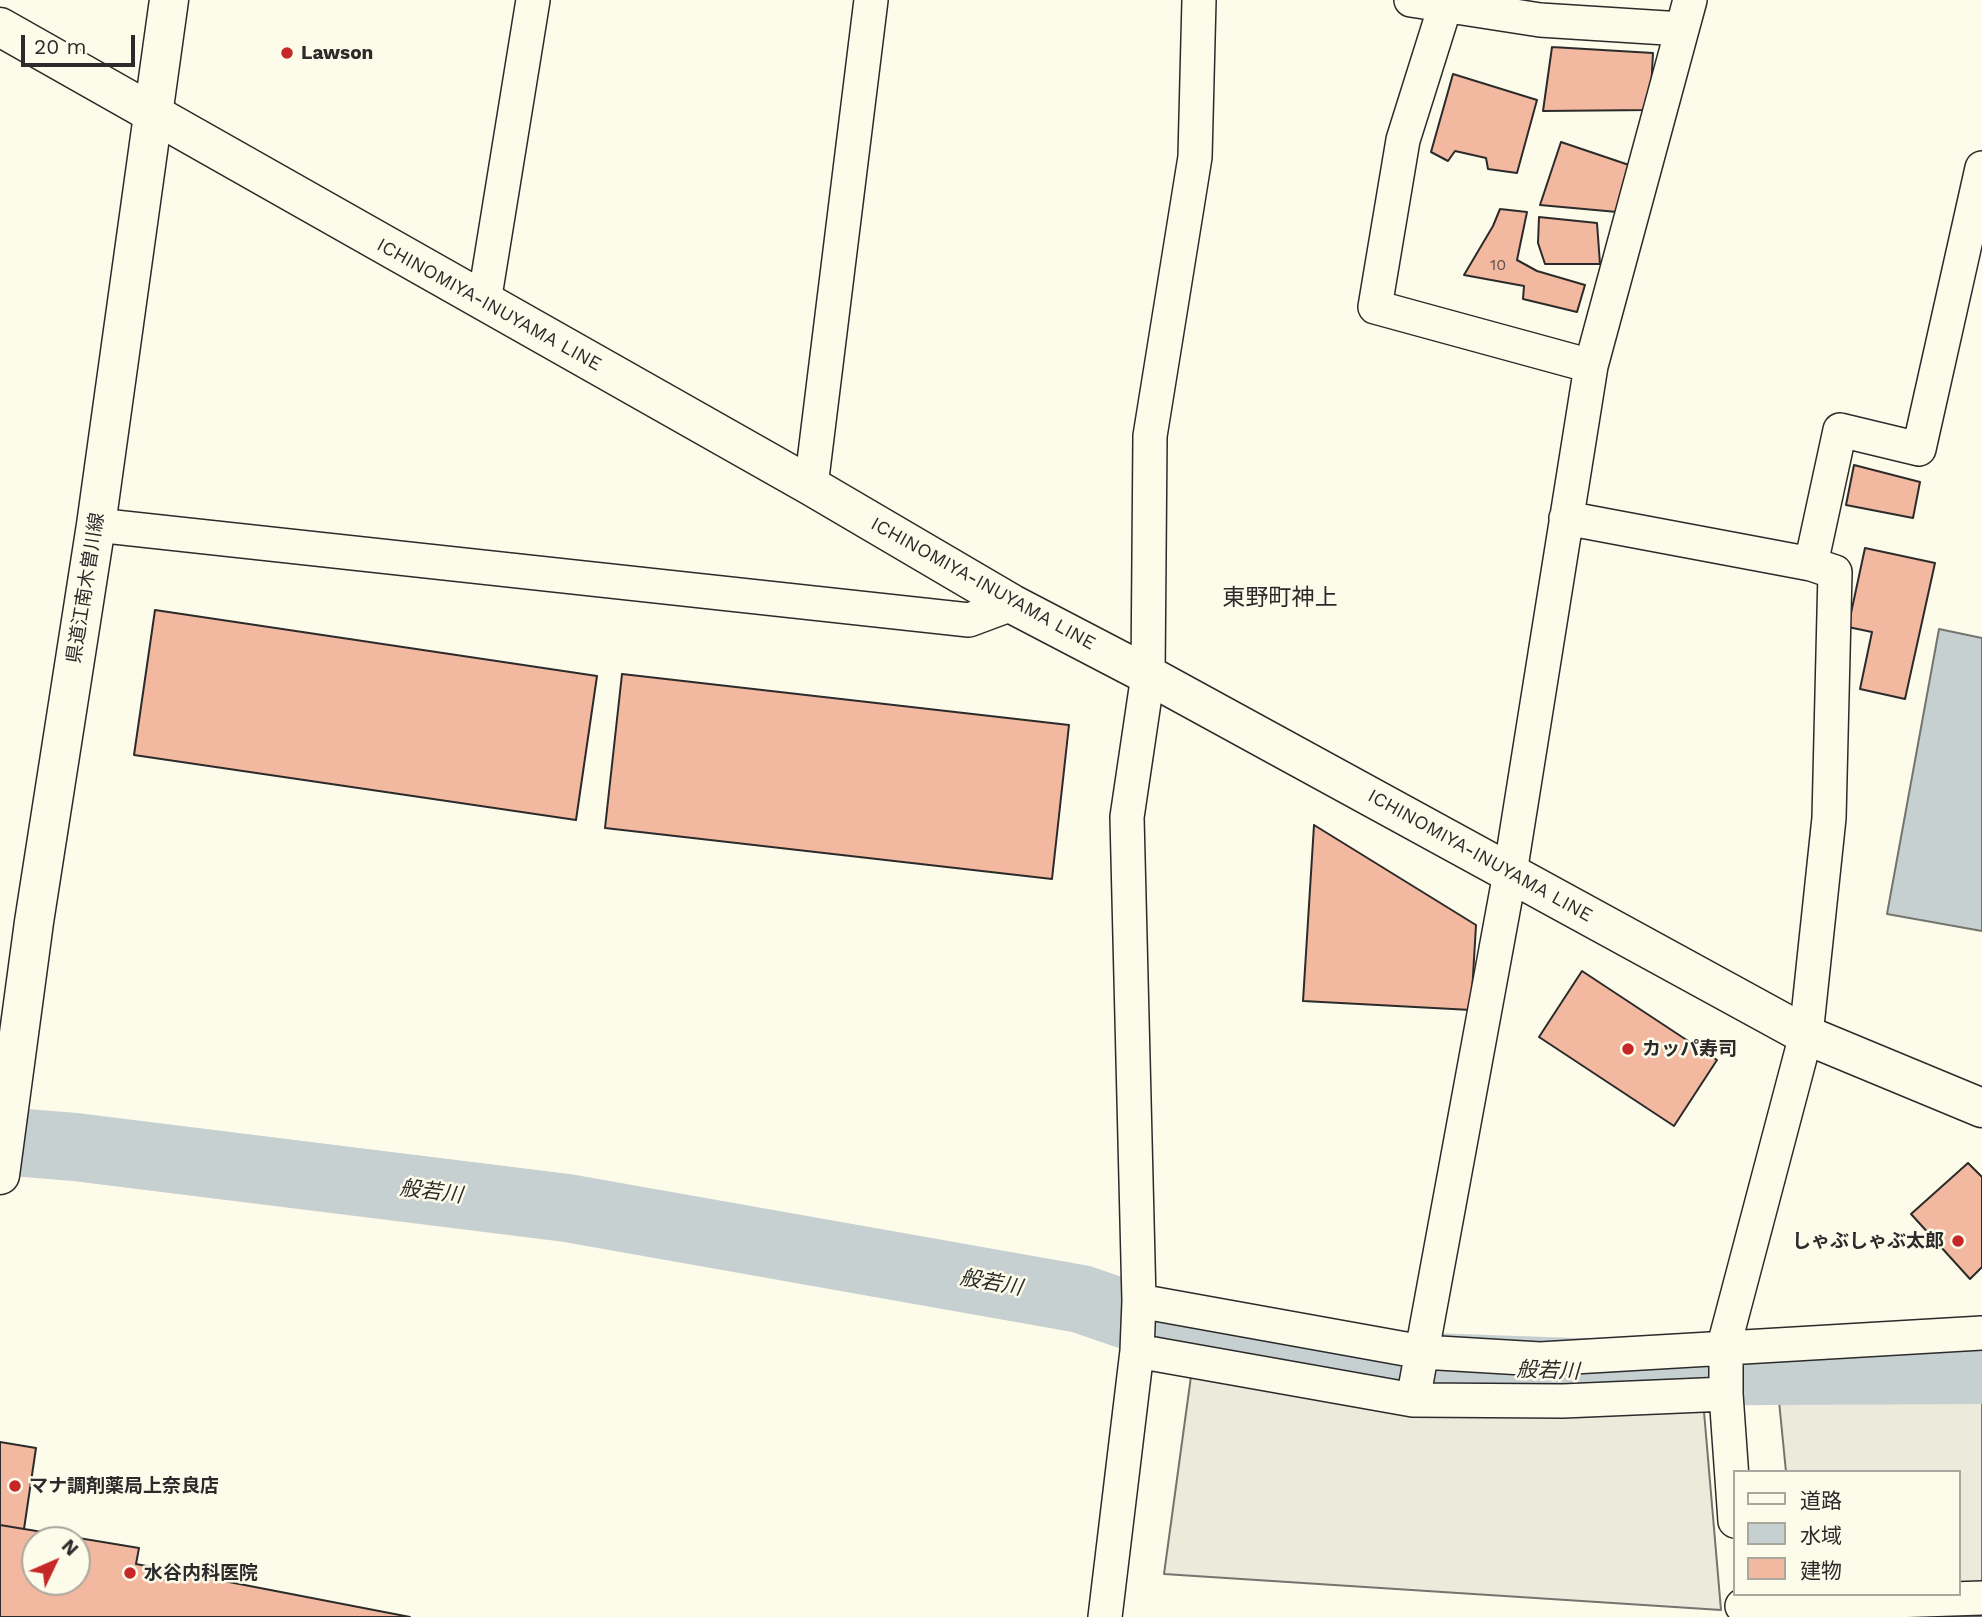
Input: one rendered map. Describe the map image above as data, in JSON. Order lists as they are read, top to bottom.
{
  "streets": {
    "main road": ["ICHINOMIYA-INUYAMA LINE", "県道江南木曽川線"]
  },
  "crossings": [
    ["ICHINOMIYA-INUYAMA LINE", "県道江南木曽川線"]
  ],
  "districts": ["東野町神上"],
  "water": ["般若川"],
  "places": [
    "Lawson",
    "カッパ寿司",
    "しゃぶしゃぶ太郎",
    "マナ調剤薬局上奈良店",
    "水谷内科医院"
  ],
  "house_numbers": ["10"],
  "legend": ["道路", "水域", "建物"],
  "scale_bar": "20 m",
  "north": "top right"
}
